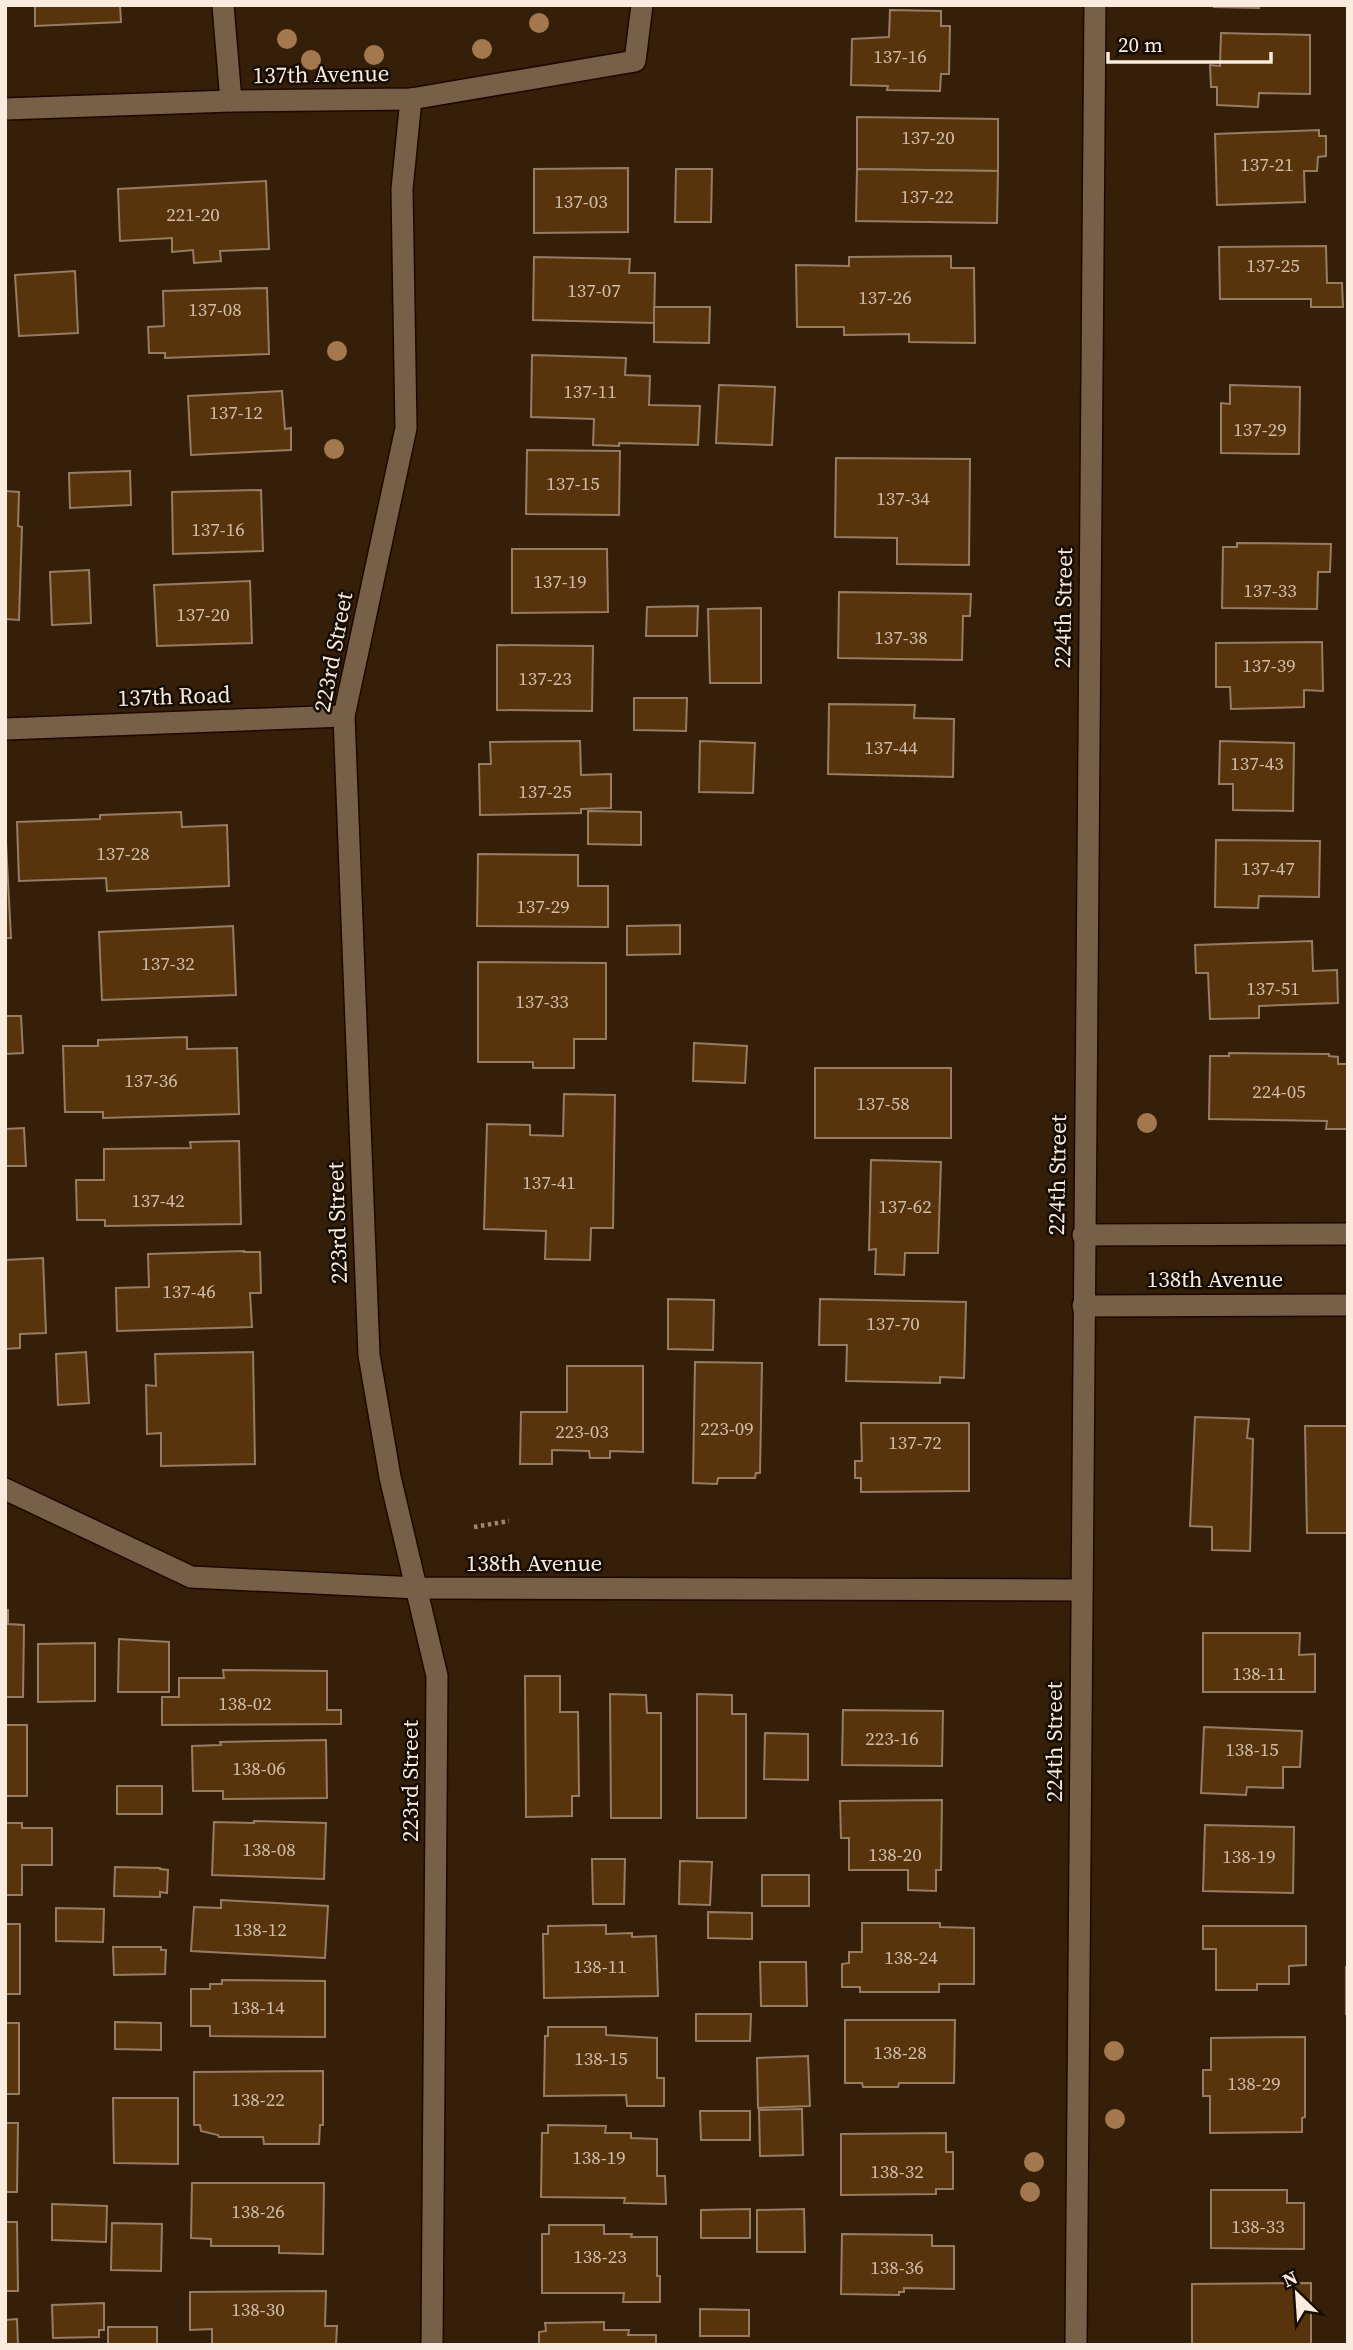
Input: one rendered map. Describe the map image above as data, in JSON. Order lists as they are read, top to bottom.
{
  "streets": {
    "street": [
      "137th Avenue",
      "224th Street",
      "223rd Street",
      "137th Road",
      "138th Avenue"
    ]
  },
  "crossings": [
    ["137th Avenue", "223rd Street"],
    ["224th Street", "138th Avenue"],
    ["223rd Street", "137th Road"],
    ["223rd Street", "138th Avenue"]
  ],
  "house_numbers": [
    "137-16",
    "137-20",
    "137-21",
    "137-22",
    "137-03",
    "221-20",
    "137-25",
    "137-07",
    "137-26",
    "137-08",
    "137-11",
    "137-12",
    "137-29",
    "137-15",
    "137-34",
    "137-16",
    "137-19",
    "137-33",
    "137-20",
    "137-38",
    "137-39",
    "137-23",
    "137-44",
    "137-43",
    "137-25",
    "137-28",
    "137-47",
    "137-29",
    "137-32",
    "137-51",
    "137-33",
    "137-36",
    "224-05",
    "137-58",
    "137-41",
    "137-42",
    "137-62",
    "137-46",
    "137-70",
    "223-09",
    "223-03",
    "137-72",
    "138-11",
    "138-02",
    "223-16",
    "138-15",
    "138-06",
    "138-08",
    "138-20",
    "138-19",
    "138-12",
    "138-24",
    "138-11",
    "138-14",
    "138-28",
    "138-15",
    "138-29",
    "138-22",
    "138-19",
    "138-32",
    "138-26",
    "138-33",
    "138-23",
    "138-36",
    "138-30"
  ],
  "scale_bar": "20 m",
  "north": "top left"
}
